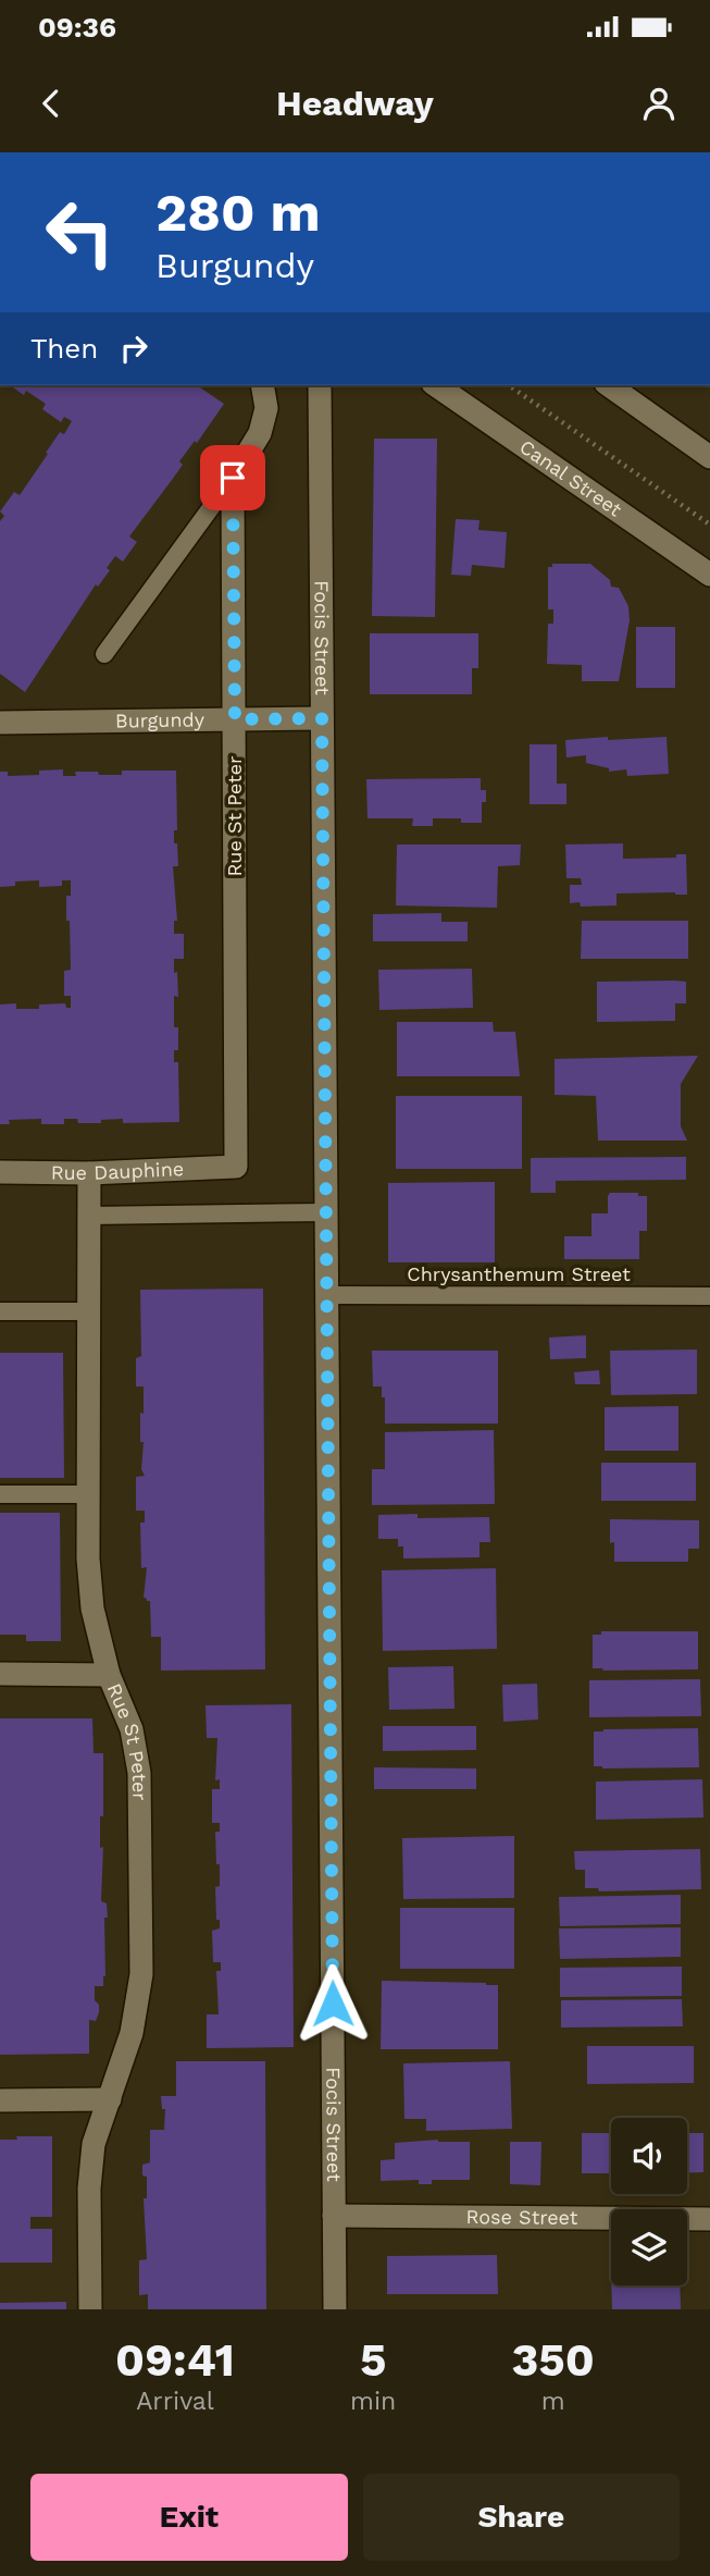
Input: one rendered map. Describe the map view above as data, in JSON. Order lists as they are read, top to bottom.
{
  "streets": {
    "street": [
      "Canal Street",
      "Focis Street",
      "Burgundy",
      "Rue St Peter",
      "Rue Dauphine",
      "Rose Street"
    ],
    "lane": ["Chrysanthemum Street"]
  },
  "crossings": [
    ["Focis Street", "Burgundy"],
    ["Focis Street", "Chrysanthemum Street"],
    ["Focis Street", "Rose Street"],
    ["Burgundy", "Rue St Peter"],
    ["Rue St Peter", "Rue Dauphine"]
  ],
  "page": {
    "status": "09:36",
    "header": "Headway",
    "turn": ["280 m", "Burgundy"],
    "then": "Then",
    "eta": [
      "09:41",
      "Arrival",
      "5",
      "min",
      "350",
      "m"
    ],
    "buttons": ["Exit", "Share"]
  }
}
